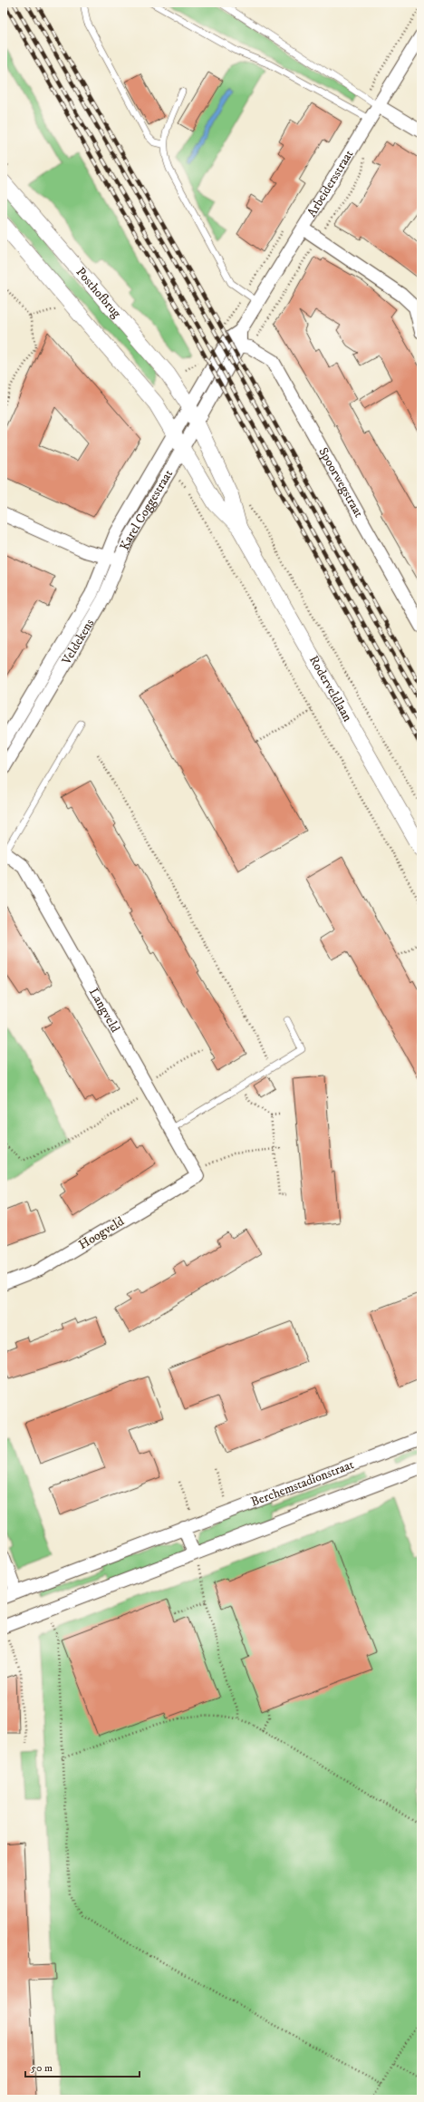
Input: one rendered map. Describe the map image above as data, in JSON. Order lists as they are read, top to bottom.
{
  "streets": {
    "street": [
      "Arbeidersstraat",
      "Posthofbrug",
      "Spoorwegstraat",
      "Karel Coggestraat",
      "Veldekens",
      "Roderveldlaan",
      "Langveld",
      "Hoogveld",
      "Berchemstadionstraat"
    ]
  },
  "crossings": [
    ["Arbeidersstraat", "Posthofbrug"],
    ["Arbeidersstraat", "Karel Coggestraat"],
    ["Arbeidersstraat", "Roderveldlaan"],
    ["Posthofbrug", "Karel Coggestraat"],
    ["Posthofbrug", "Roderveldlaan"],
    ["Spoorwegstraat", "Karel Coggestraat"],
    ["Karel Coggestraat", "Veldekens"],
    ["Karel Coggestraat", "Roderveldlaan"],
    ["Langveld", "Hoogveld"]
  ],
  "scale_bar": "50 m"
}
